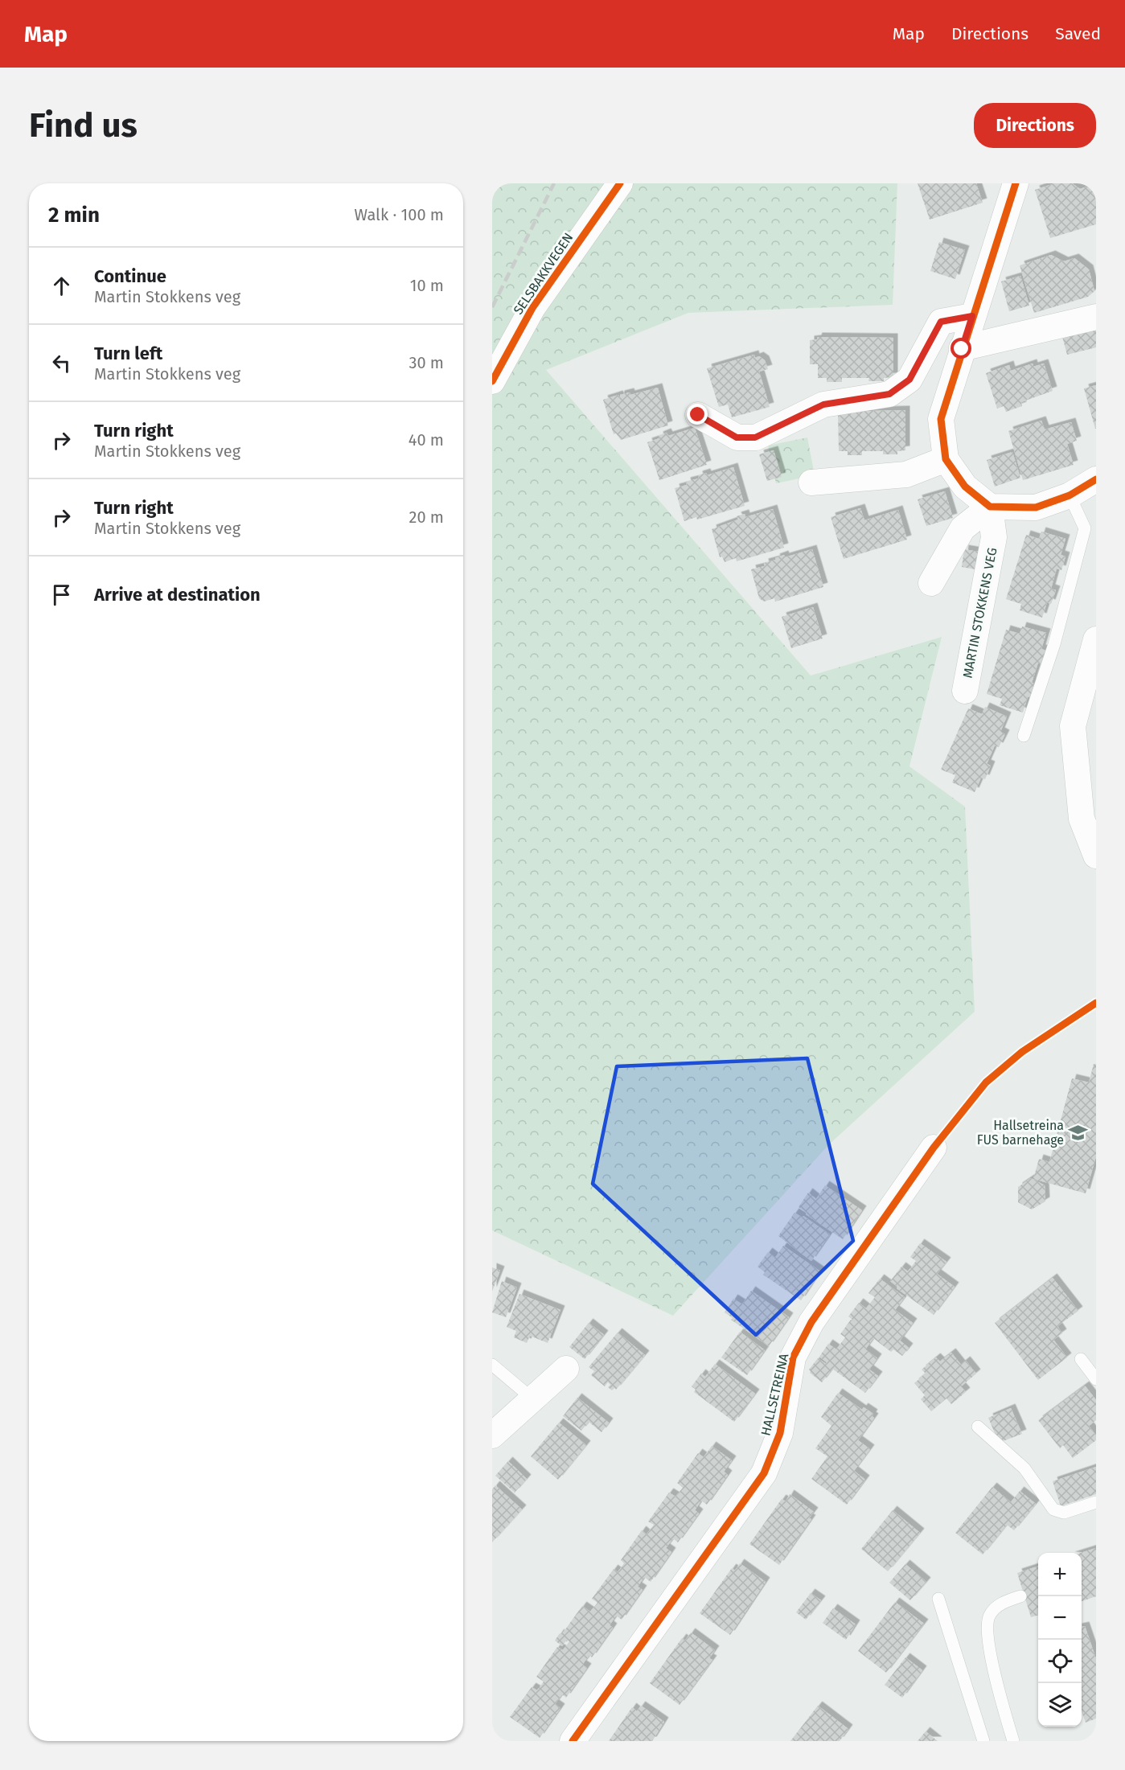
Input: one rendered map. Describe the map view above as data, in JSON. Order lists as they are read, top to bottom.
{
  "streets": {
    "street": ["SELSBAKKVEGEN", "MARTIN STOKKENS VEG", "HALLSETREINA"]
  },
  "places": {
    "school or university": ["Hallsetreina FUS barnehage"]
  },
  "page": {
    "header": "Map",
    "nav": ["Map", "Directions", "Saved"],
    "buttons": "Directions",
    "title": "Find us",
    "heading": ["2 min", "Walk · 100 m"],
    "list": [
      ["Continue", "Martin Stokkens veg", "10 m"],
      ["Turn left", "Martin Stokkens veg", "30 m"],
      ["Turn right", "Martin Stokkens veg", "40 m"],
      ["Turn right", "Martin Stokkens veg", "20 m"],
      "Arrive at destination"
    ],
    "map_buttons": ["+", "−"]
  }
}
